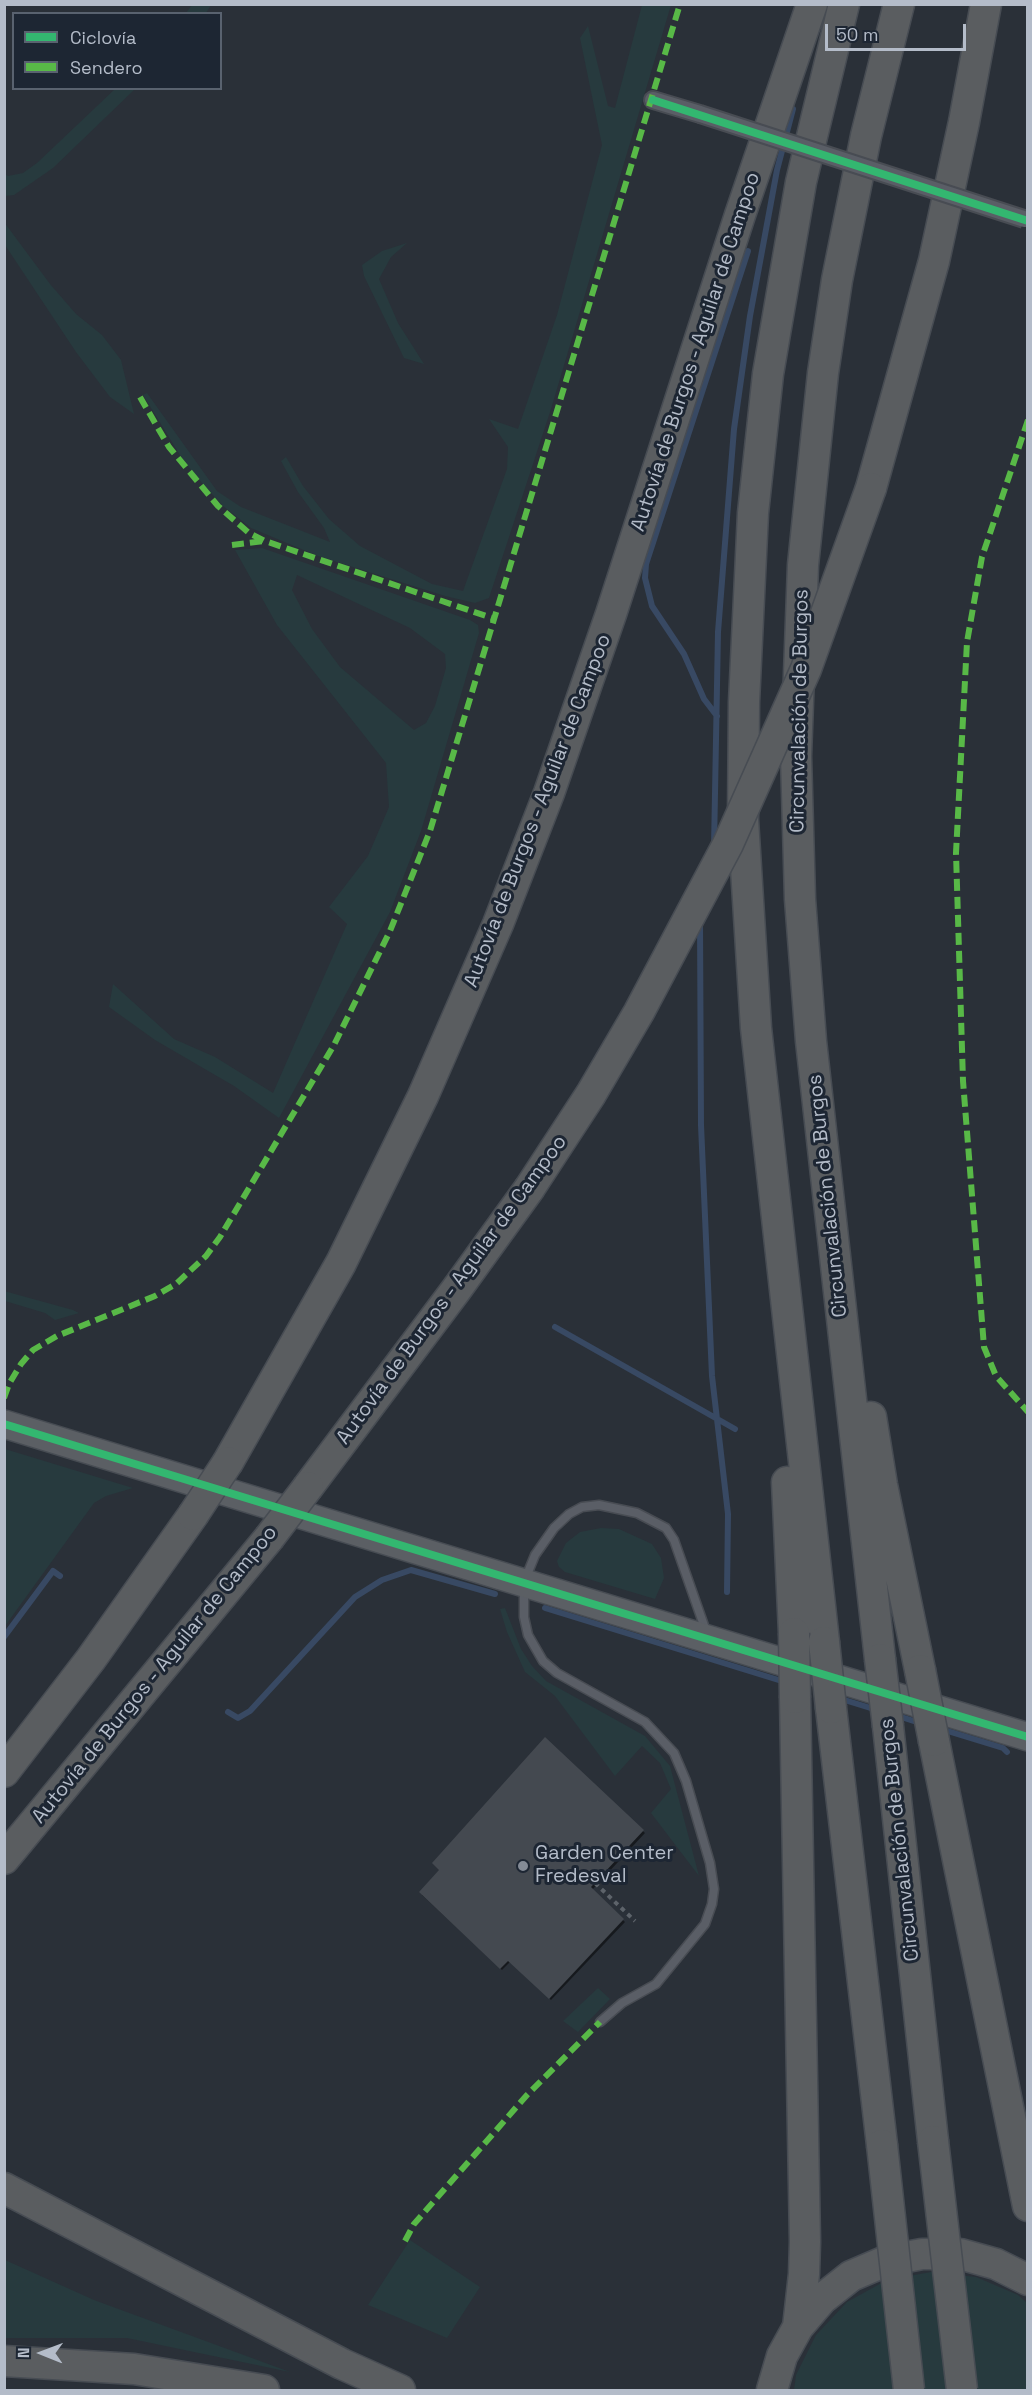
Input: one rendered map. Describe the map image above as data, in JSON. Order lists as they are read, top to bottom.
{
  "streets": {
    "highway": ["Autovía de Burgos - Aguilar de Campoo", "Circunvalación de Burgos"]
  },
  "places": ["Garden Center Fredesval"],
  "legend": ["Ciclovía", "Sendero"],
  "scale_bar": "50 m",
  "north": "left"
}
